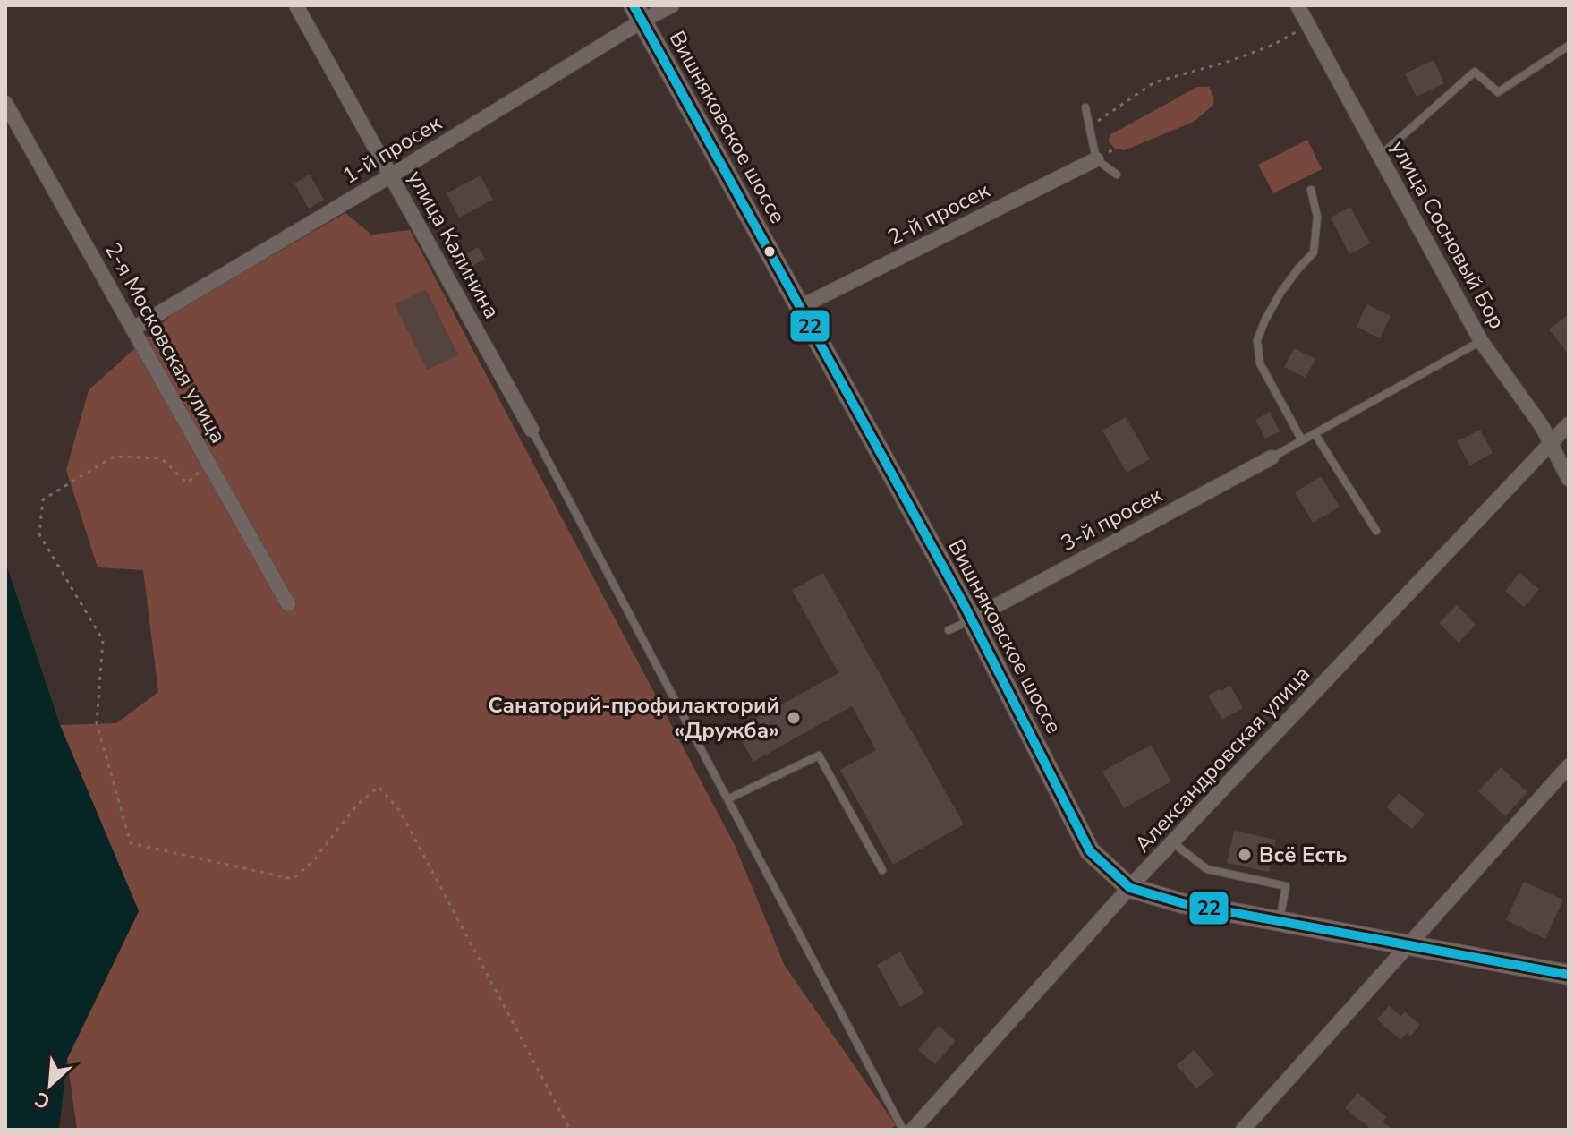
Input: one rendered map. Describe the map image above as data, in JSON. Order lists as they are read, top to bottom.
{
  "streets": {
    "street": [
      "Вишняковское шоссе",
      "1-й просек",
      "2-й просек",
      "улица Сосновый Бор",
      "улица Калинина",
      "2-я Московская улица",
      "3-й просек",
      "Александровская улица"
    ]
  },
  "crossings": [
    ["Вишняковское шоссе", "1-й просек"],
    ["Вишняковское шоссе", "2-й просек"],
    ["Вишняковское шоссе", "3-й просек"],
    ["Вишняковское шоссе", "Александровская улица"],
    ["1-й просек", "улица Калинина"],
    ["1-й просек", "2-я Московская улица"],
    ["улица Сосновый Бор", "Александровская улица"]
  ],
  "places": ["Санаторий-профилакторий «Дружба»", "Всё Есть"],
  "lines": ["transit line 22"],
  "north": "bottom left"
}
